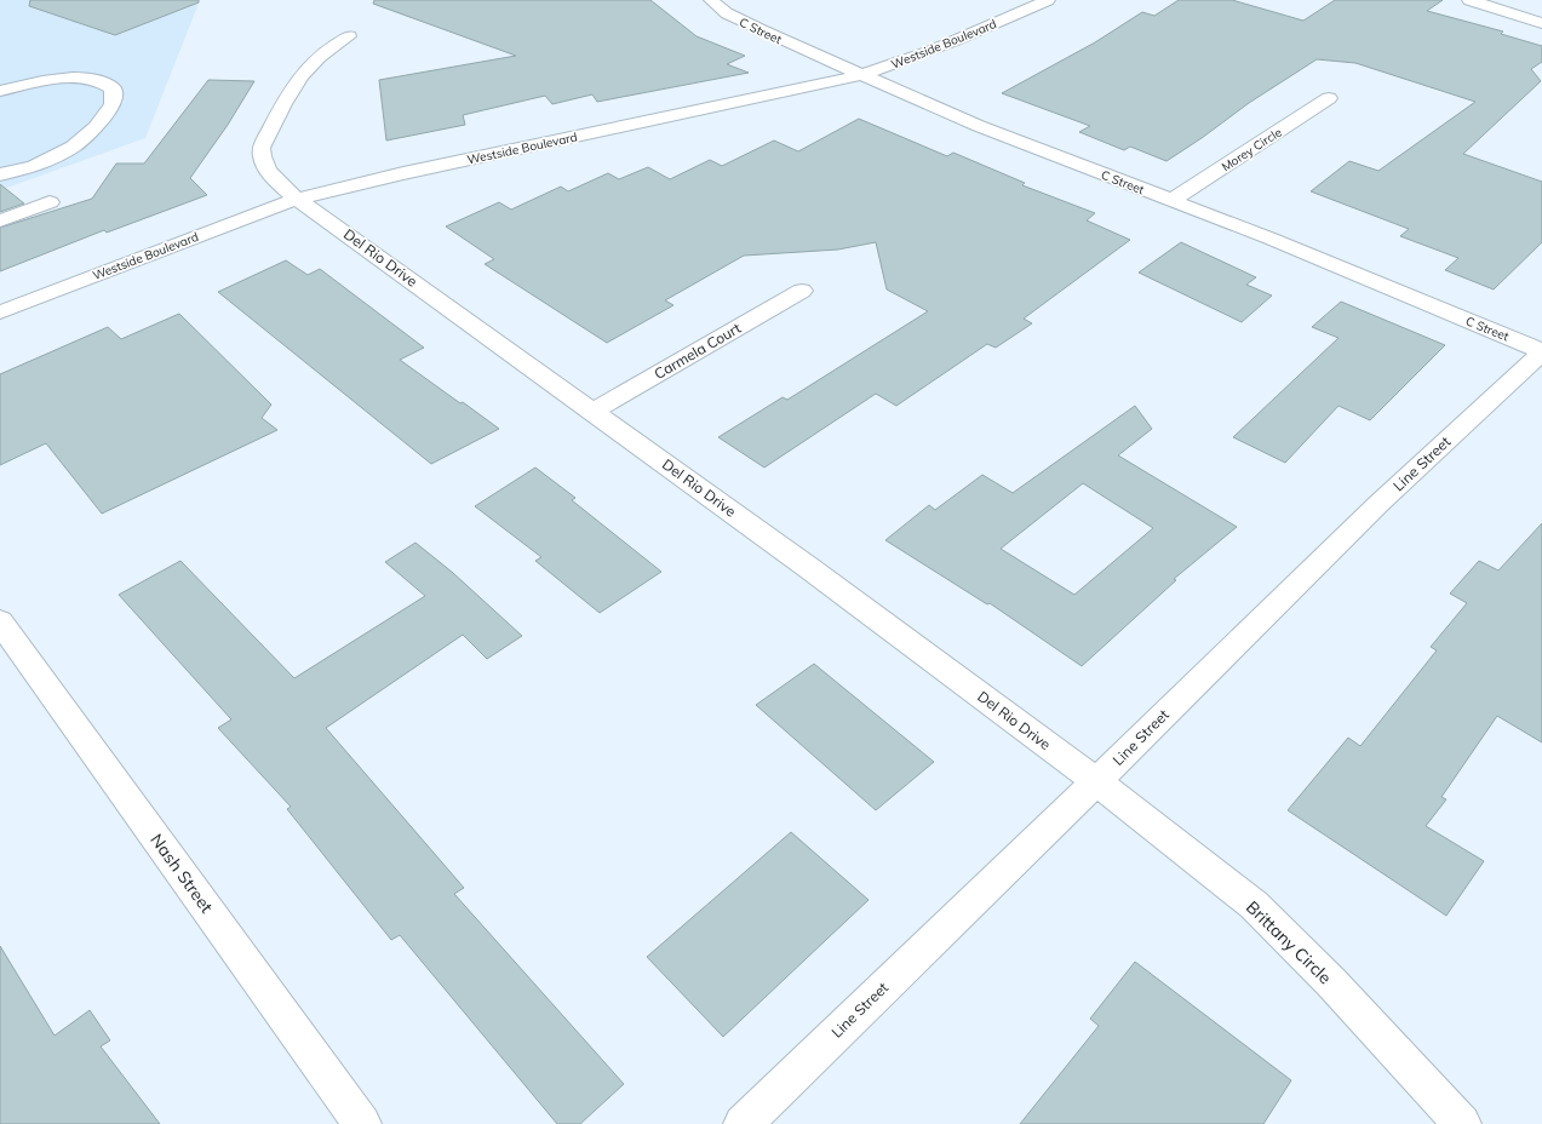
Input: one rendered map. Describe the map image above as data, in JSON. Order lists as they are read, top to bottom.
{
  "streets": {
    "street": [
      "C Street",
      "Westside Boulevard",
      "Morey Circle",
      "Del Rio Drive",
      "Carmela Court",
      "Line Street",
      "Nash Street",
      "Brittany Circle"
    ]
  },
  "crossings": [
    ["C Street", "Westside Boulevard"],
    ["C Street", "Morey Circle"],
    ["C Street", "Line Street"],
    ["Westside Boulevard", "Del Rio Drive"],
    ["Del Rio Drive", "Carmela Court"],
    ["Del Rio Drive", "Line Street"],
    ["Del Rio Drive", "Brittany Circle"],
    ["Line Street", "Brittany Circle"]
  ]
}
